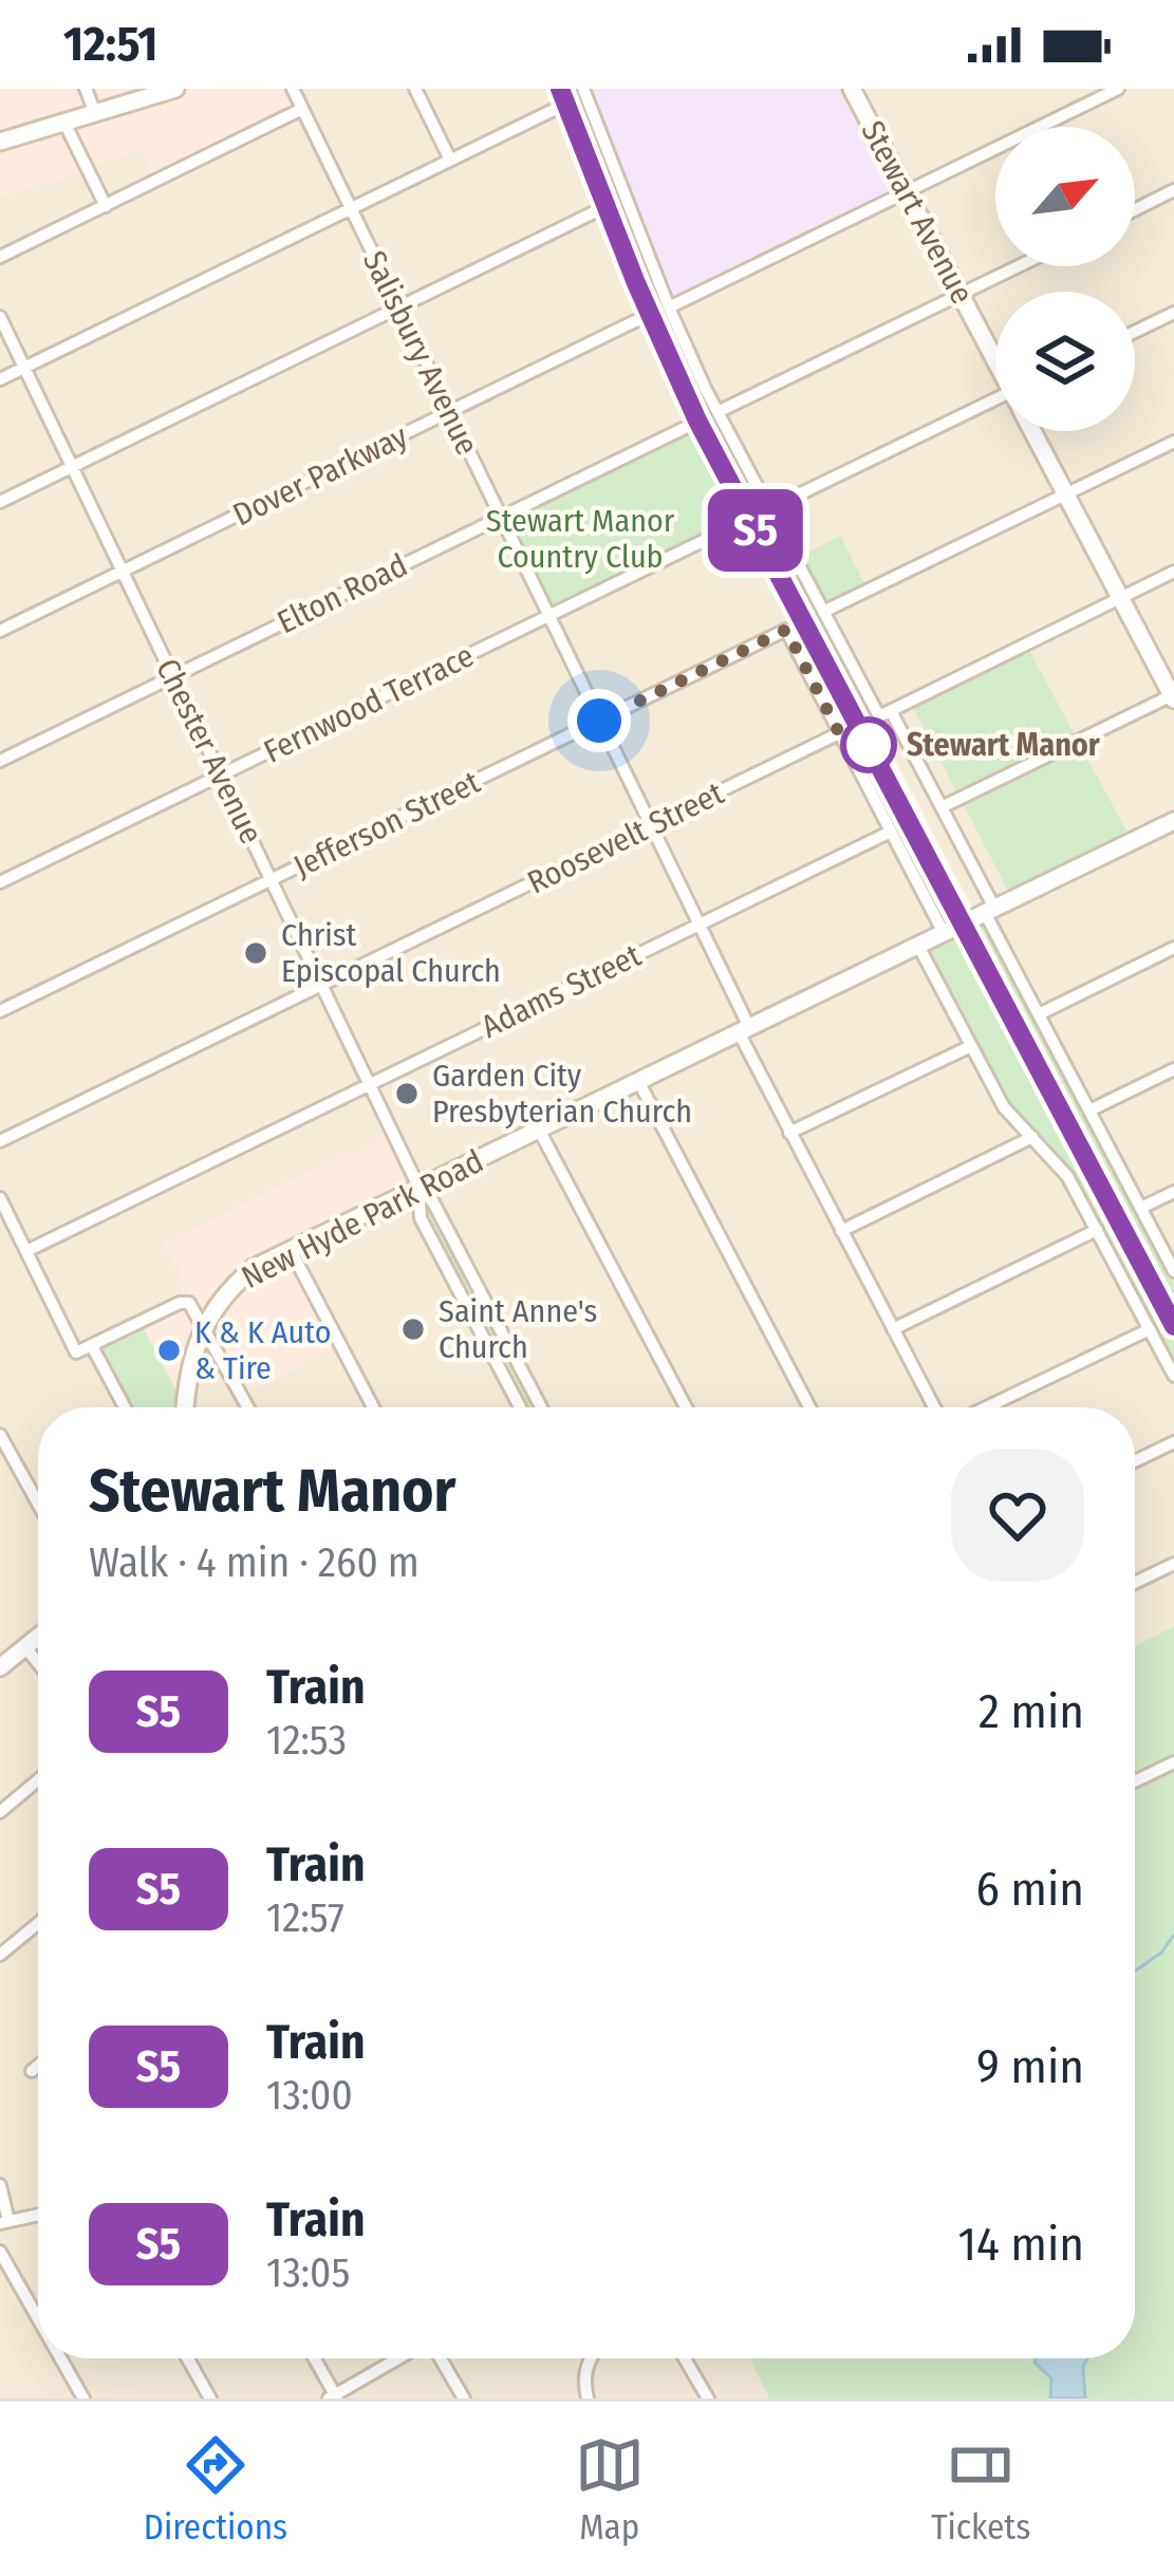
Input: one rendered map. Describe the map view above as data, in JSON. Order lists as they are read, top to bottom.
{
  "streets": {
    "main road": ["Stewart Avenue", "New Hyde Park Road"],
    "street": [
      "Salisbury Avenue",
      "Dover Parkway",
      "Elton Road",
      "Fernwood Terrace",
      "Chester Avenue",
      "Jefferson Street",
      "Roosevelt Street",
      "Adams Street"
    ]
  },
  "crossings": [
    ["Salisbury Avenue", "Dover Parkway"],
    ["Salisbury Avenue", "Elton Road"],
    ["Salisbury Avenue", "Fernwood Terrace"],
    ["Salisbury Avenue", "Jefferson Street"],
    ["Salisbury Avenue", "Roosevelt Street"],
    ["Salisbury Avenue", "Adams Street"],
    ["Salisbury Avenue", "New Hyde Park Road"],
    ["Dover Parkway", "Chester Avenue"],
    ["Elton Road", "Chester Avenue"],
    ["Fernwood Terrace", "Chester Avenue"],
    ["Chester Avenue", "Jefferson Street"],
    ["Chester Avenue", "Roosevelt Street"],
    ["Chester Avenue", "Adams Street"],
    ["Chester Avenue", "New Hyde Park Road"],
    ["Jefferson Street", "Roosevelt Street"]
  ],
  "parks": ["Stewart Manor Country Club"],
  "places": [
    "Stewart Manor",
    "Christ Episcopal Church",
    "Garden City Presbyterian Church",
    "Saint Anne's Church",
    "K & K Auto & Tire"
  ],
  "north": "top right",
  "page": {
    "status": "12:51",
    "on_map": "S5",
    "heading": ["Stewart Manor", "Walk · 4 min · 260 m"],
    "list": [
      {
        "mark": "S5",
        "name": "Train",
        "note": "12:53",
        "value": "2 min"
      },
      {
        "mark": "S5",
        "name": "Train",
        "note": "12:57",
        "value": "6 min"
      },
      {
        "mark": "S5",
        "name": "Train",
        "note": "13:00",
        "value": "9 min"
      },
      {
        "mark": "S5",
        "name": "Train",
        "note": "13:05",
        "value": "14 min"
      }
    ],
    "tabs": ["Directions", "Map", "Tickets"]
  }
}
